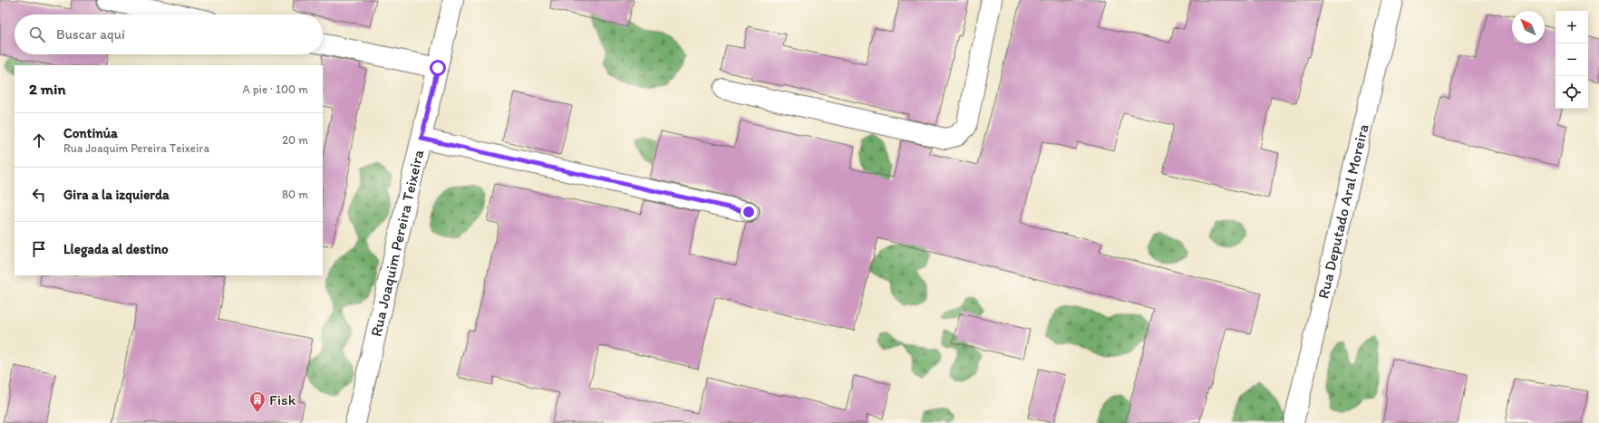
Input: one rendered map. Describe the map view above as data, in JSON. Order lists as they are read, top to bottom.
{
  "streets": {
    "street": ["Rua Deputado Aral Moreira", "Rua Joaquim Pereira Teixeira"]
  },
  "places": {
    "building": ["Fisk"]
  },
  "north": "top left",
  "page": {
    "map_buttons": ["+", "−"],
    "search": "Buscar aquí",
    "heading": ["2 min", "A pie · 100 m"],
    "list": [
      ["Continúa", "Rua Joaquim Pereira Teixeira", "20 m"],
      ["Gira a la izquierda", "80 m"],
      "Llegada al destino"
    ]
  }
}
